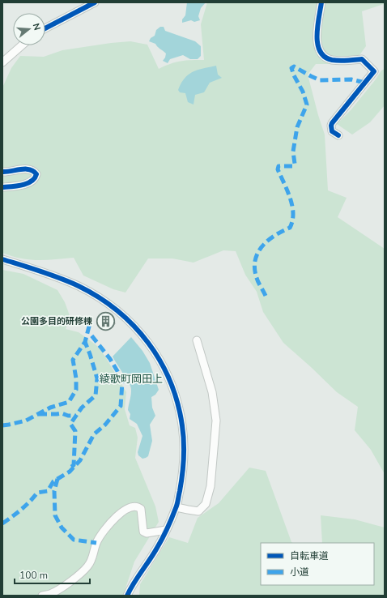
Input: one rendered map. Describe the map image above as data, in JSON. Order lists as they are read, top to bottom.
{
  "districts": ["綾歌町岡田上"],
  "places": {
    "building": ["公園多目的研修棟"]
  },
  "legend": ["自転車道", "小道"],
  "scale_bar": "100 m",
  "north": "right"
}
